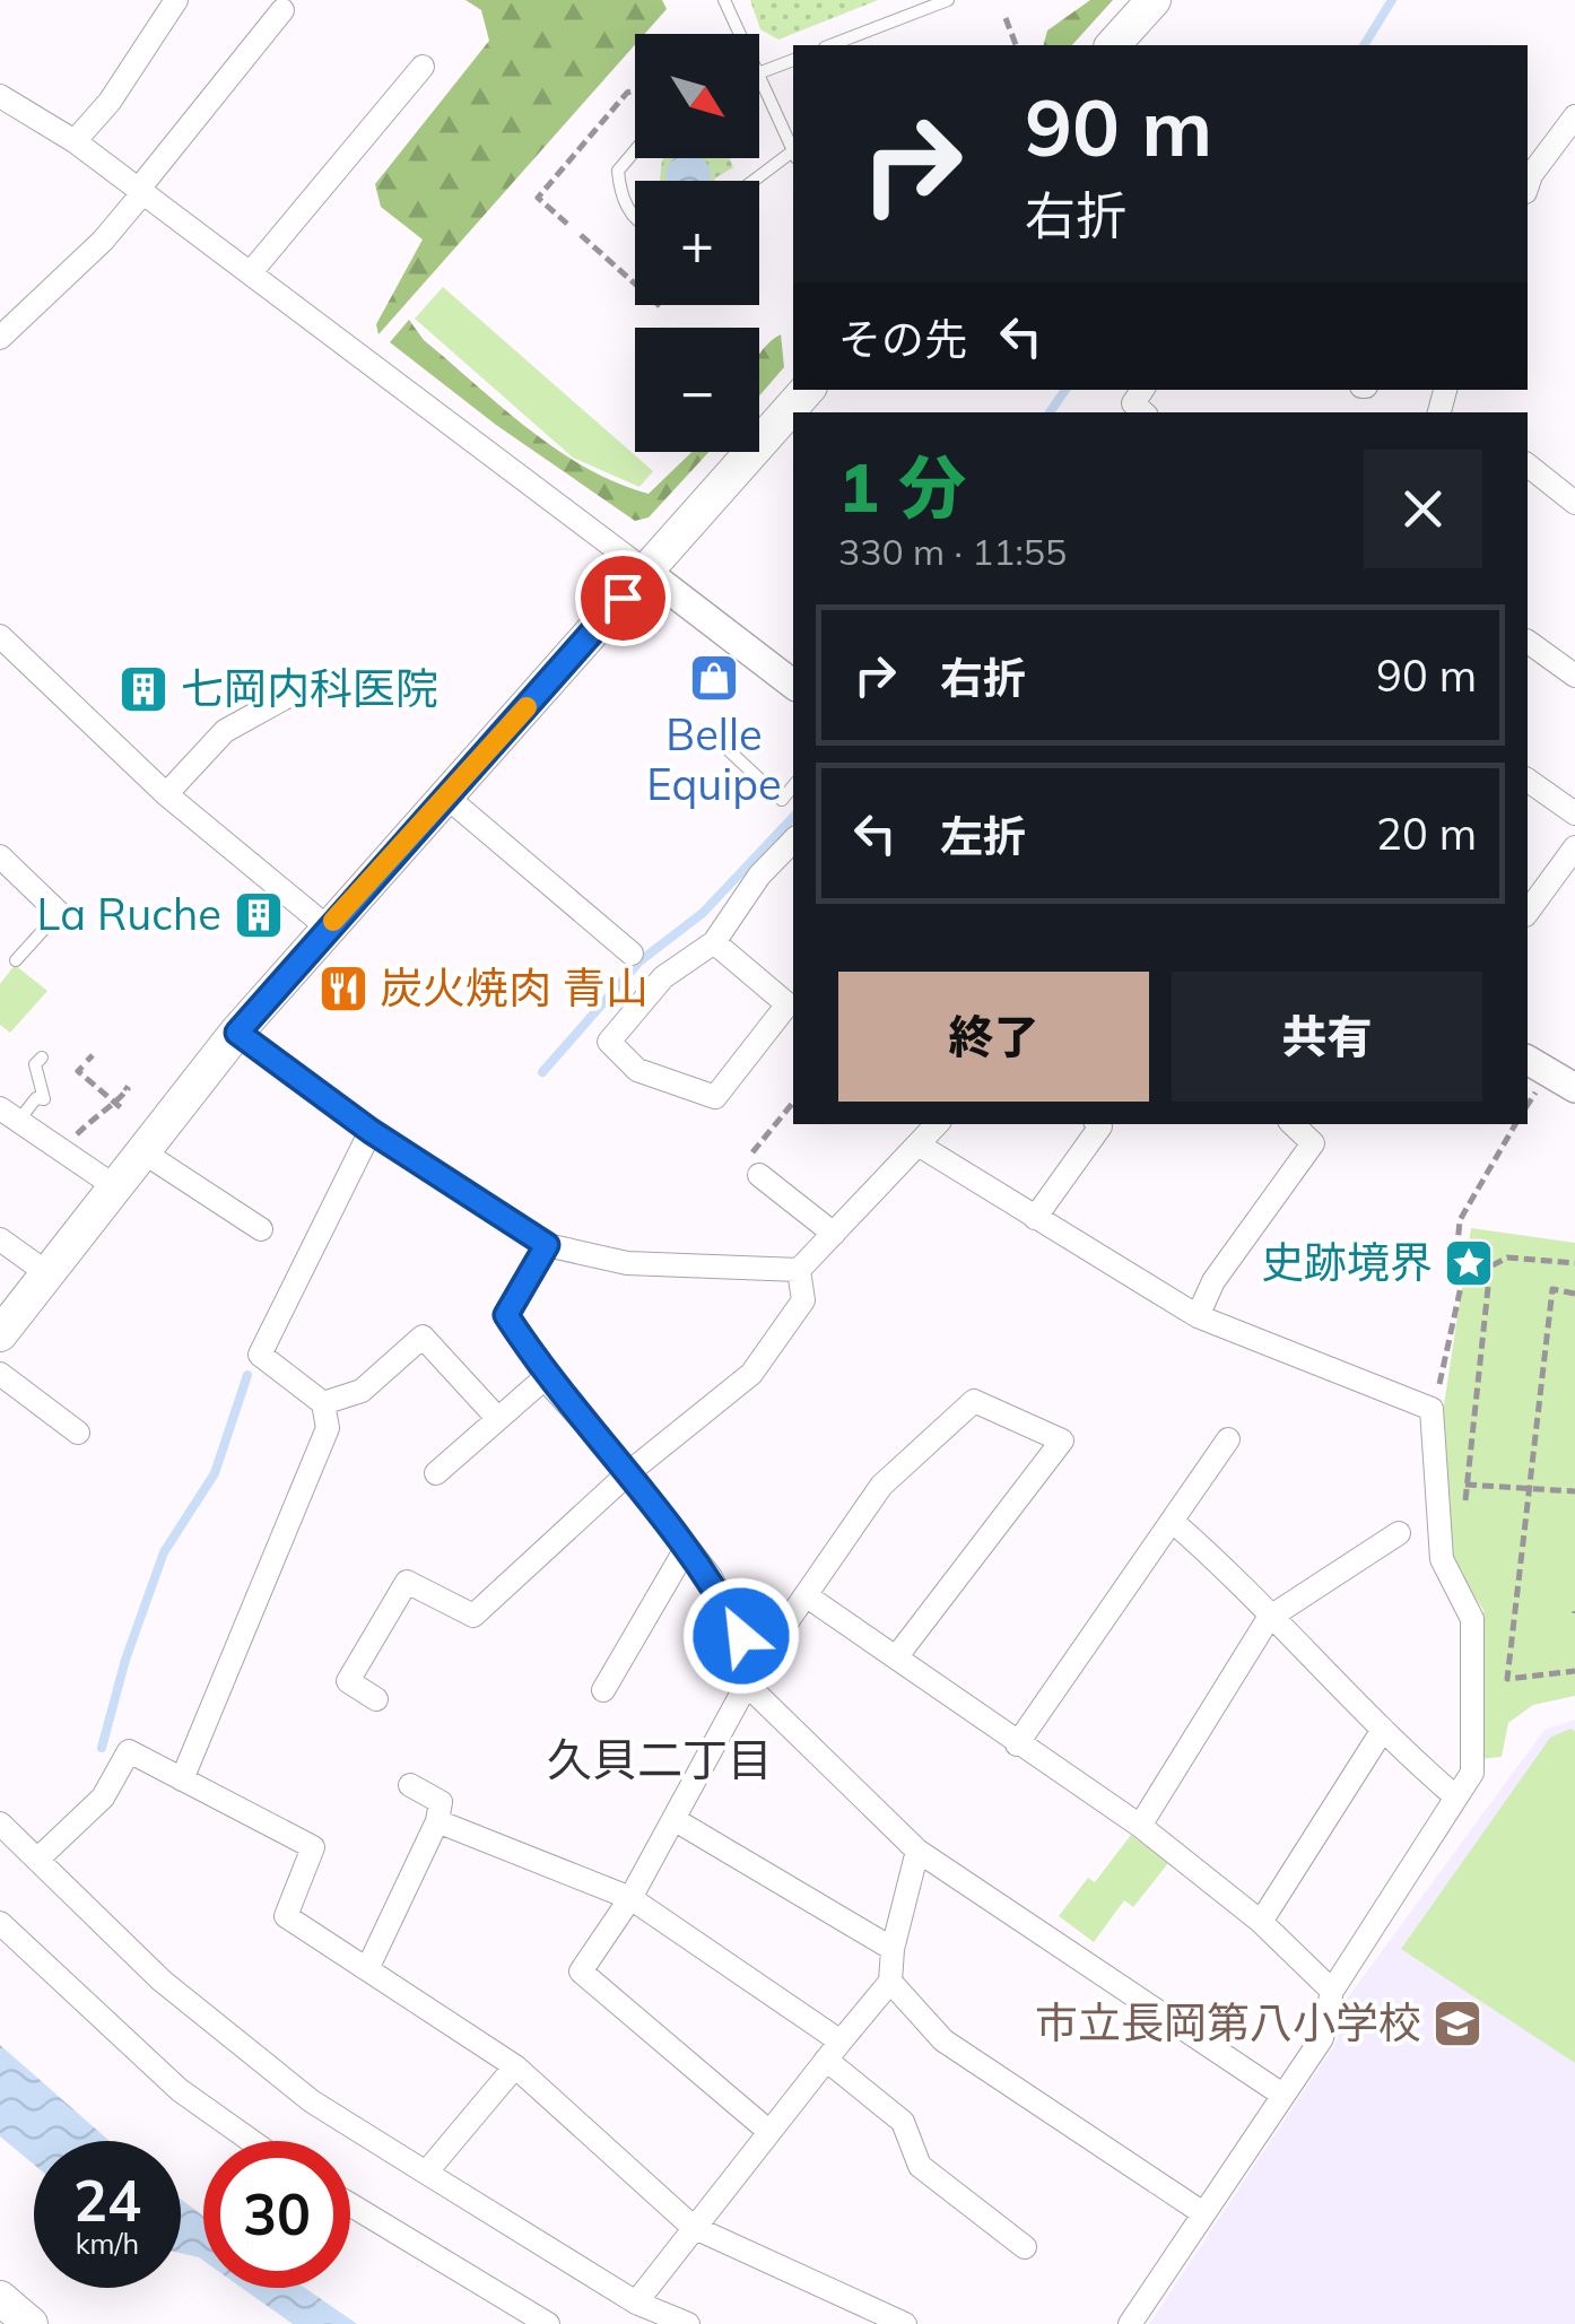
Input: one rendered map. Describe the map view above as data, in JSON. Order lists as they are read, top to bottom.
{
  "districts": ["久貝二丁目"],
  "places": {
    "shop": ["Belle Equipe"],
    "building": ["七岡内科医院", "La Ruche"],
    "restaurant": ["炭火焼肉 青山"],
    "place": ["史跡境界"],
    "school or university": ["市立長岡第八小学校"]
  },
  "north": "bottom right",
  "page": {
    "map_buttons": ["+", "−"],
    "turn": ["90 m", "右折"],
    "then": "その先",
    "heading": ["1 分", "330 m · 11:55"],
    "list": [
      {
        "name": "右折",
        "value": "90 m"
      },
      {
        "name": "左折",
        "value": "20 m"
      }
    ],
    "buttons": ["終了", "共有"],
    "speed": "24 km/h",
    "limit": "30"
  }
}
